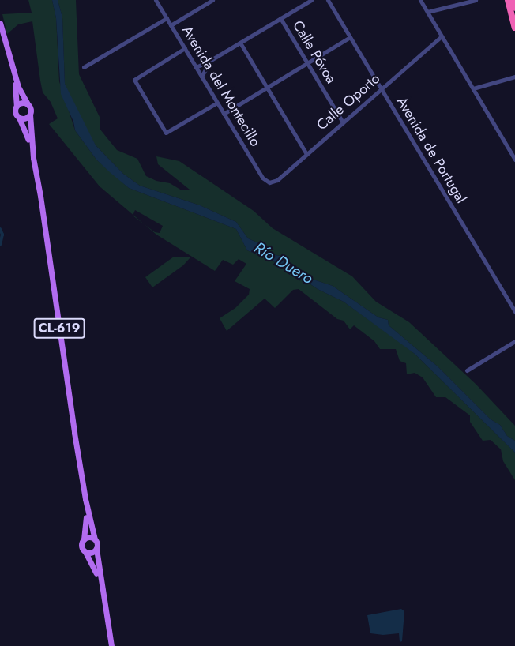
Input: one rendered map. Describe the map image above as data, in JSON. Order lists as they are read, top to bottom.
{
  "streets": {
    "main road": ["CL-619"],
    "street": [
      "Calle Póvoa",
      "Avenida del Montecillo",
      "Calle Oporto",
      "Avenida de Portugal"
    ]
  },
  "crossings": [
    ["Calle Póvoa", "Calle Oporto"],
    ["Avenida del Montecillo", "Calle Oporto"],
    ["Calle Oporto", "Avenida de Portugal"]
  ],
  "water": ["Río Duero"]
}
